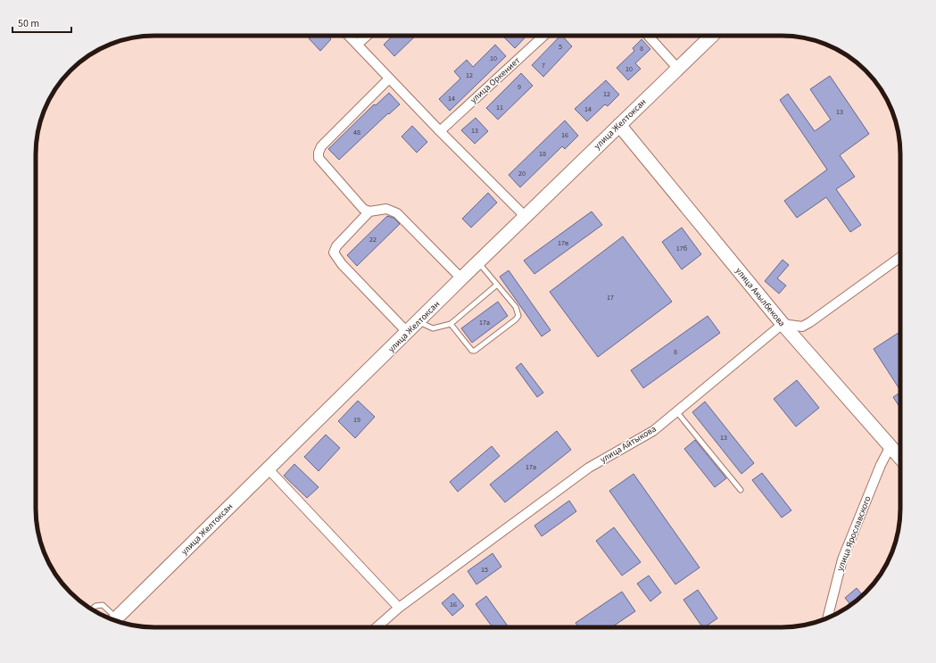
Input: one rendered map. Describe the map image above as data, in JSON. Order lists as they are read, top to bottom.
{
  "streets": {
    "street": [
      "улица Оркениет",
      "улица Желтоксан",
      "улица Акылбекова",
      "улица Айтыкова",
      "улица Ярославского"
    ]
  },
  "crossings": [
    ["улица Желтоксан", "улица Акылбекова"],
    ["улица Акылбекова", "улица Айтыкова"],
    ["улица Акылбекова", "улица Ярославского"]
  ],
  "house_numbers": [
    "5",
    "8",
    "10",
    "7",
    "10",
    "12",
    "9",
    "12",
    "14",
    "11",
    "14",
    "13",
    "13",
    "48",
    "16",
    "18",
    "20",
    "22",
    "17в",
    "17б",
    "17",
    "17а",
    "8",
    "19",
    "13",
    "17а",
    "15",
    "16"
  ],
  "scale_bar": "50 m"
}
